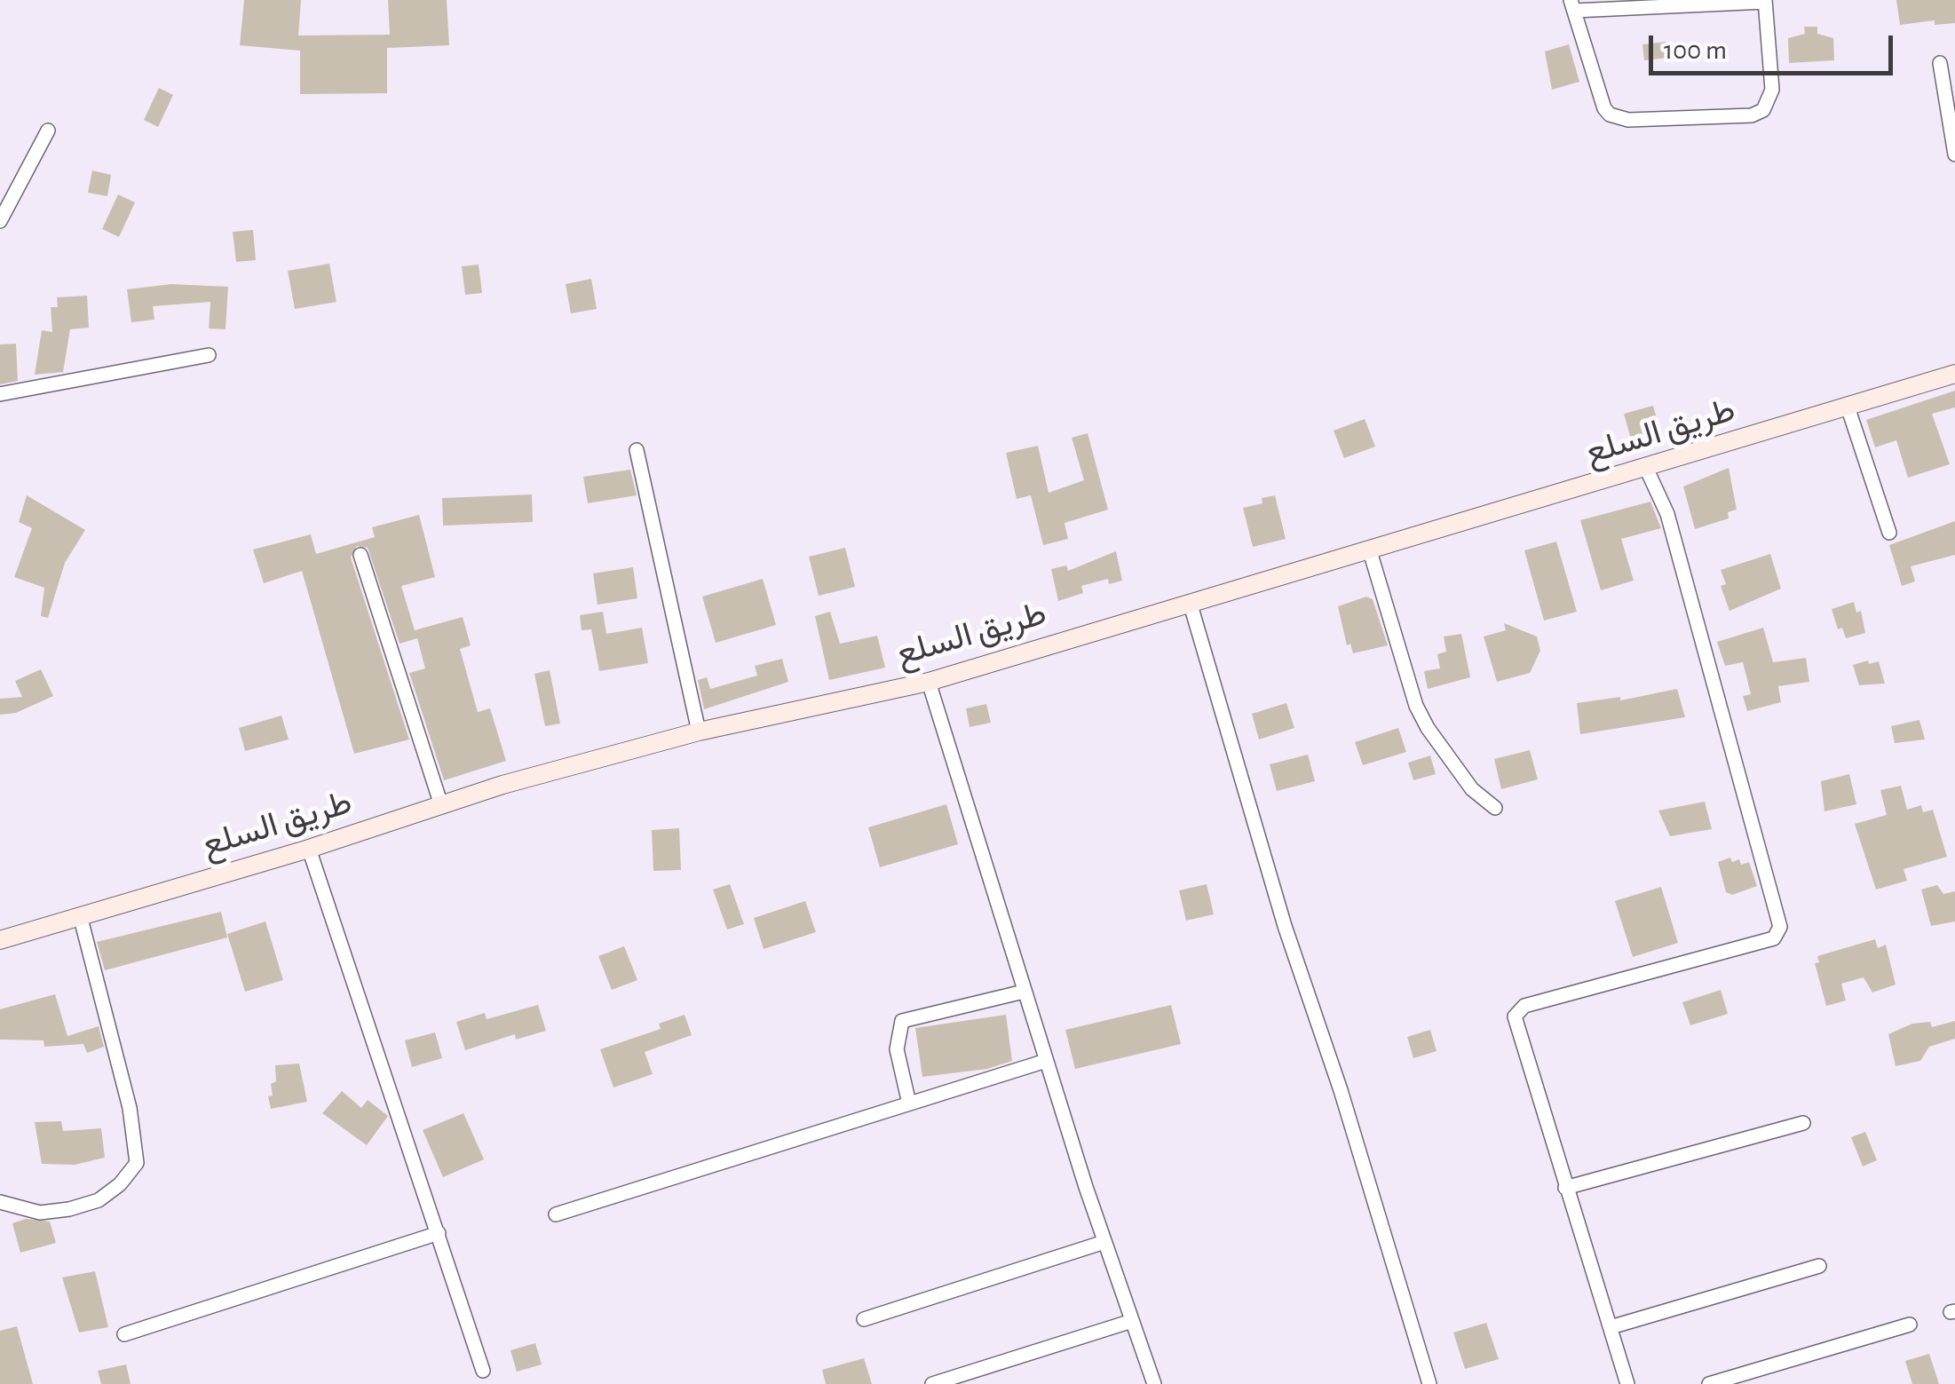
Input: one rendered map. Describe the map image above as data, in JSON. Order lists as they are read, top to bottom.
{
  "streets": {
    "street": ["طريق السلع"]
  },
  "scale_bar": "100 m"
}
